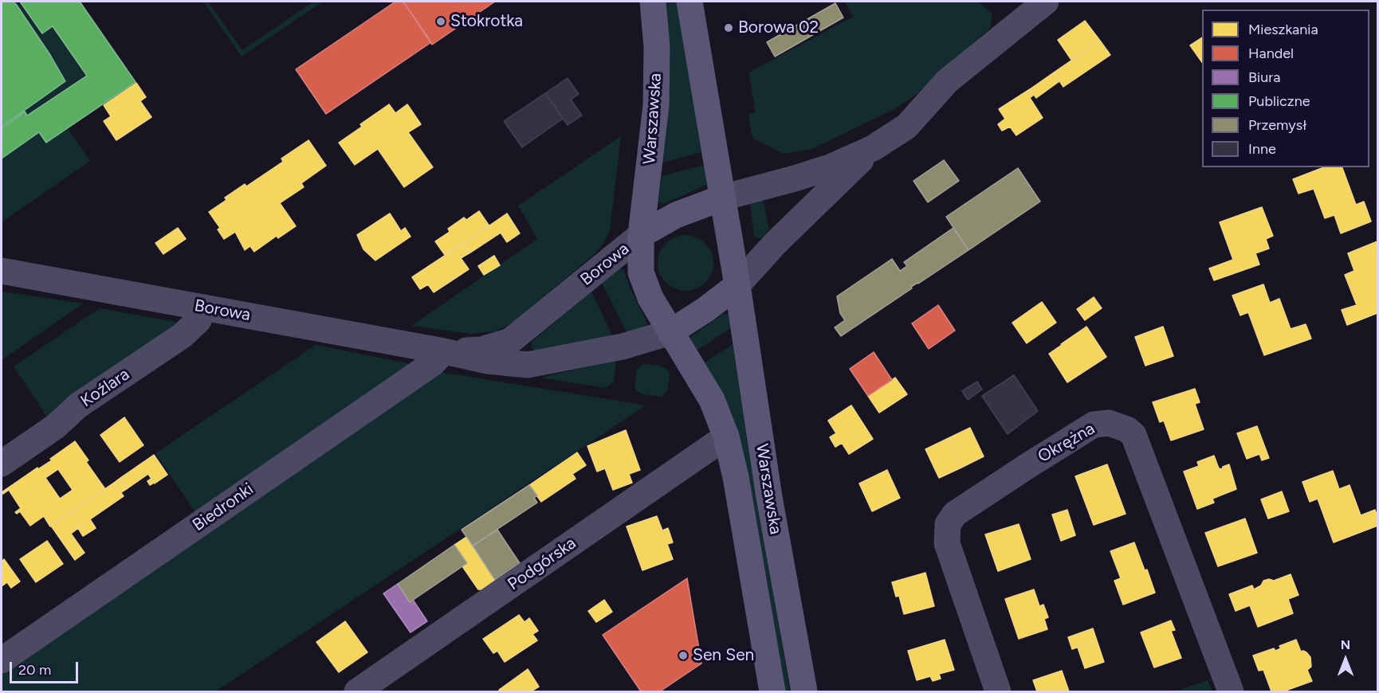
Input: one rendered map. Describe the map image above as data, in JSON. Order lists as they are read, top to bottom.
{
  "streets": {
    "main road": ["Warszawska"],
    "street": [
      "Borowa",
      "Koźlara",
      "Okrężna",
      "Biedronki",
      "Podgórska"
    ]
  },
  "crossings": [
    ["Warszawska", "Borowa"],
    ["Warszawska", "Podgórska"],
    ["Borowa", "Koźlara"],
    ["Borowa", "Biedronki"]
  ],
  "places": ["Stokrotka", "Borowa 02", "Sen Sen"],
  "legend": [
    "Mieszkania",
    "Handel",
    "Biura",
    "Publiczne",
    "Przemysł",
    "Inne"
  ],
  "scale_bar": "20 m",
  "north": "top"
}
